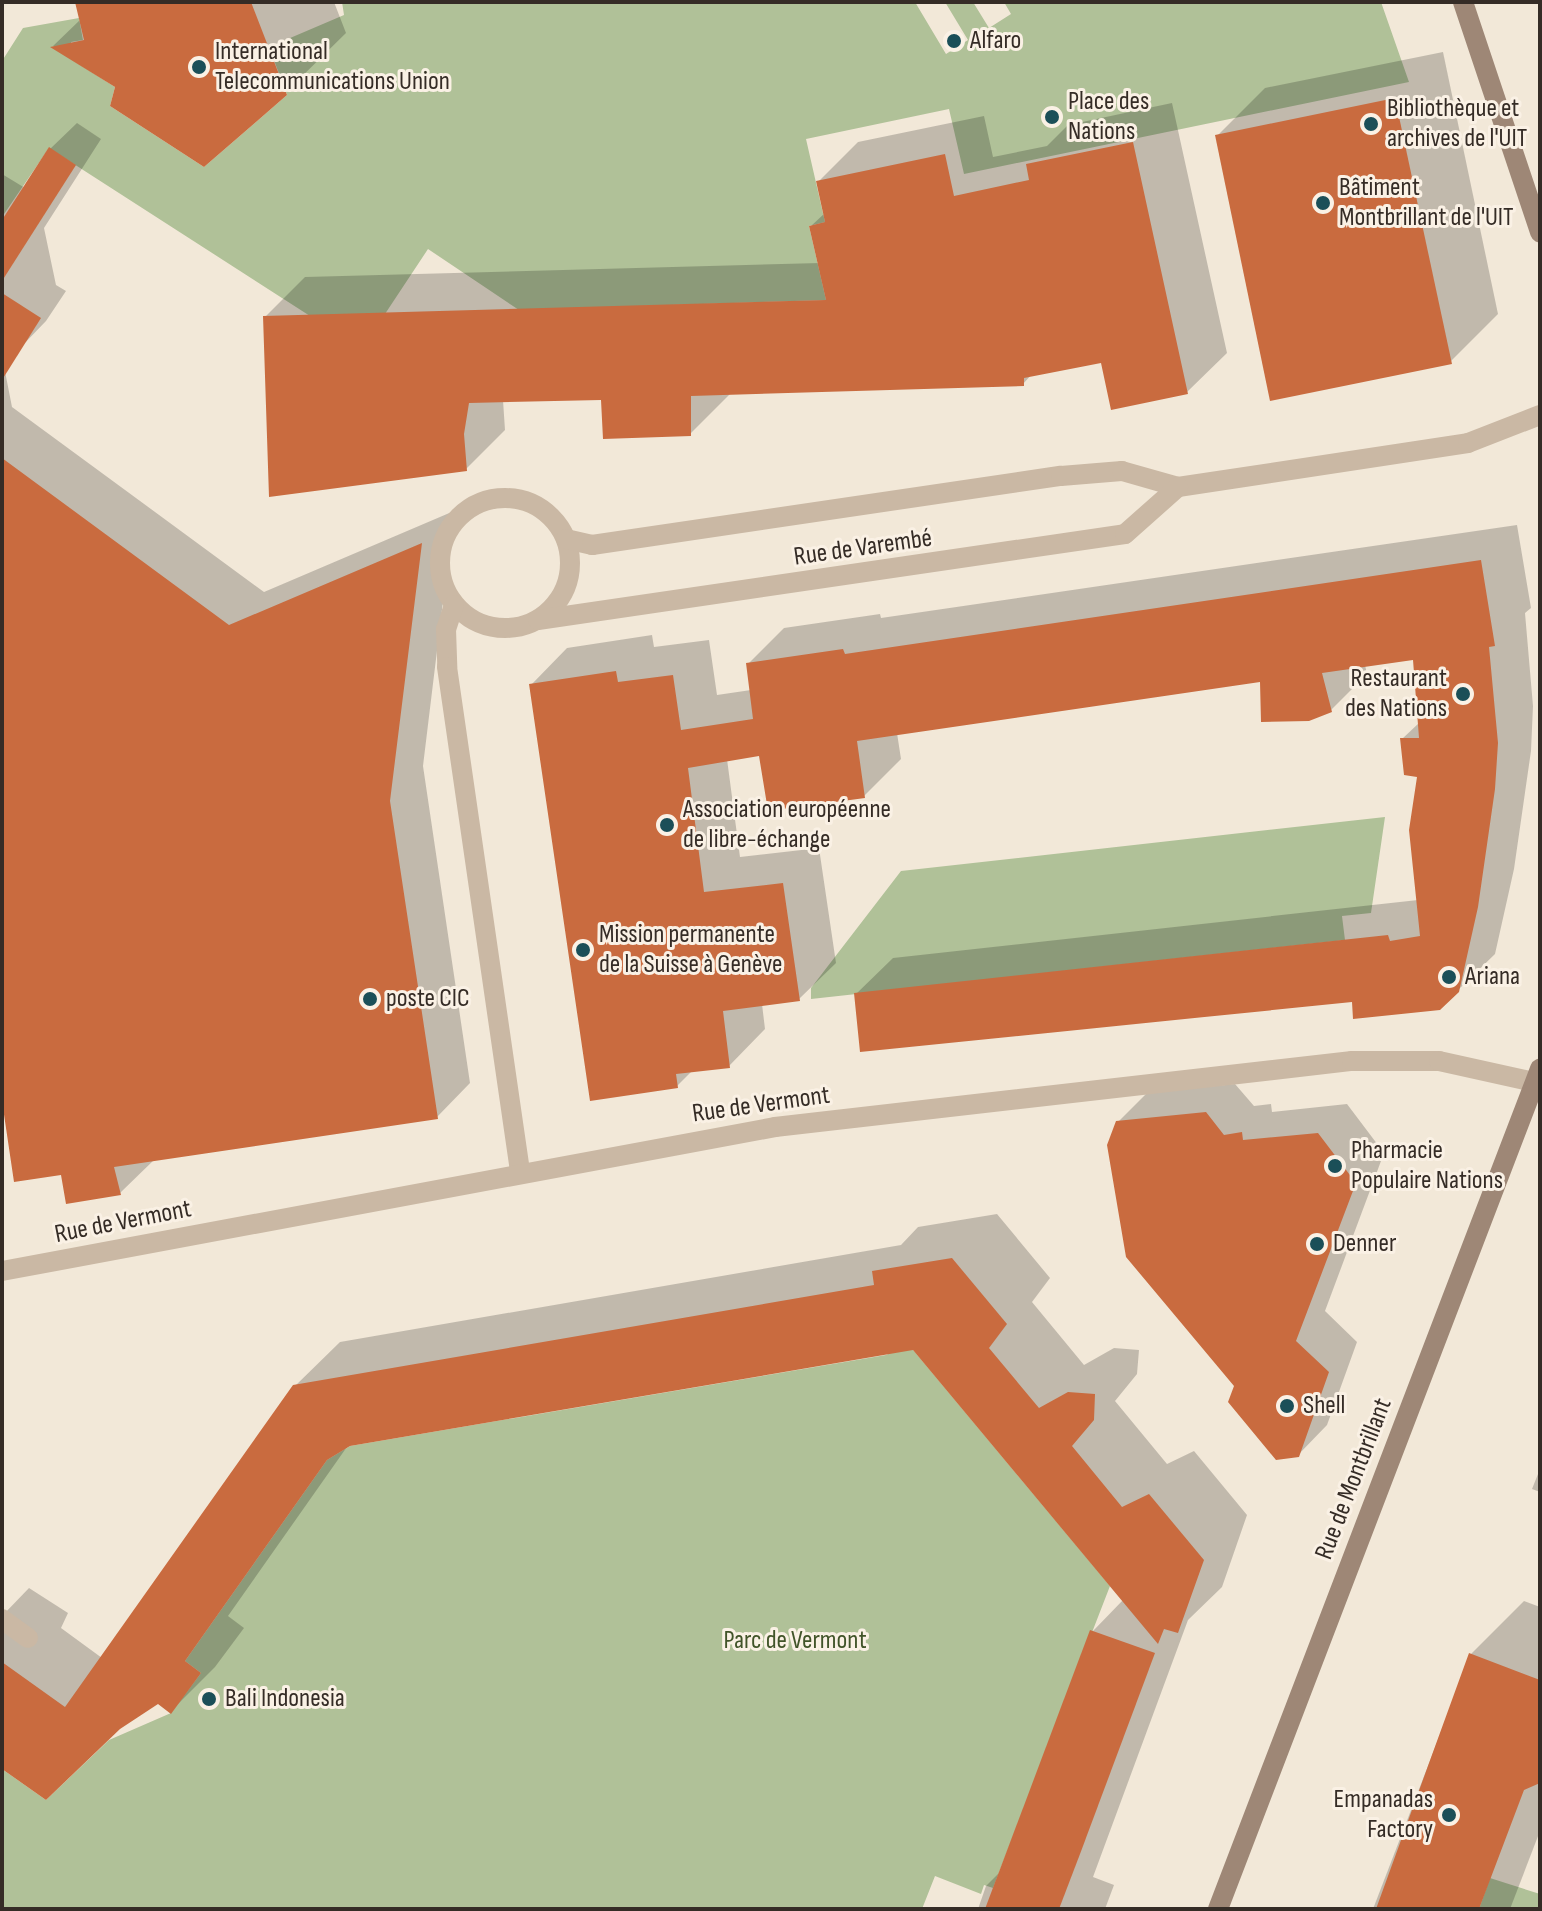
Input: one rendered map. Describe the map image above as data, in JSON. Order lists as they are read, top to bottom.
{
  "streets": {
    "main road": ["Rue de Montbrillant"],
    "street": ["Rue de Varembé", "Rue de Vermont"]
  },
  "crossings": [
    ["Rue de Vermont", "Rue de Montbrillant"]
  ],
  "parks": ["Parc de Vermont"],
  "places": [
    "Alfaro",
    "International Telecommunications Union",
    "Place des Nations",
    "Bibliothèque et archives de l'UIT",
    "Bâtiment Montbrillant de l'UIT",
    "Restaurant des Nations",
    "Association européenne de libre-échange",
    "Mission permanente de la Suisse à Genève",
    "Ariana",
    "poste CIC",
    "Pharmacie Populaire Nations",
    "Denner",
    "Shell",
    "Bali Indonesia",
    "Empanadas Factory"
  ]
}
